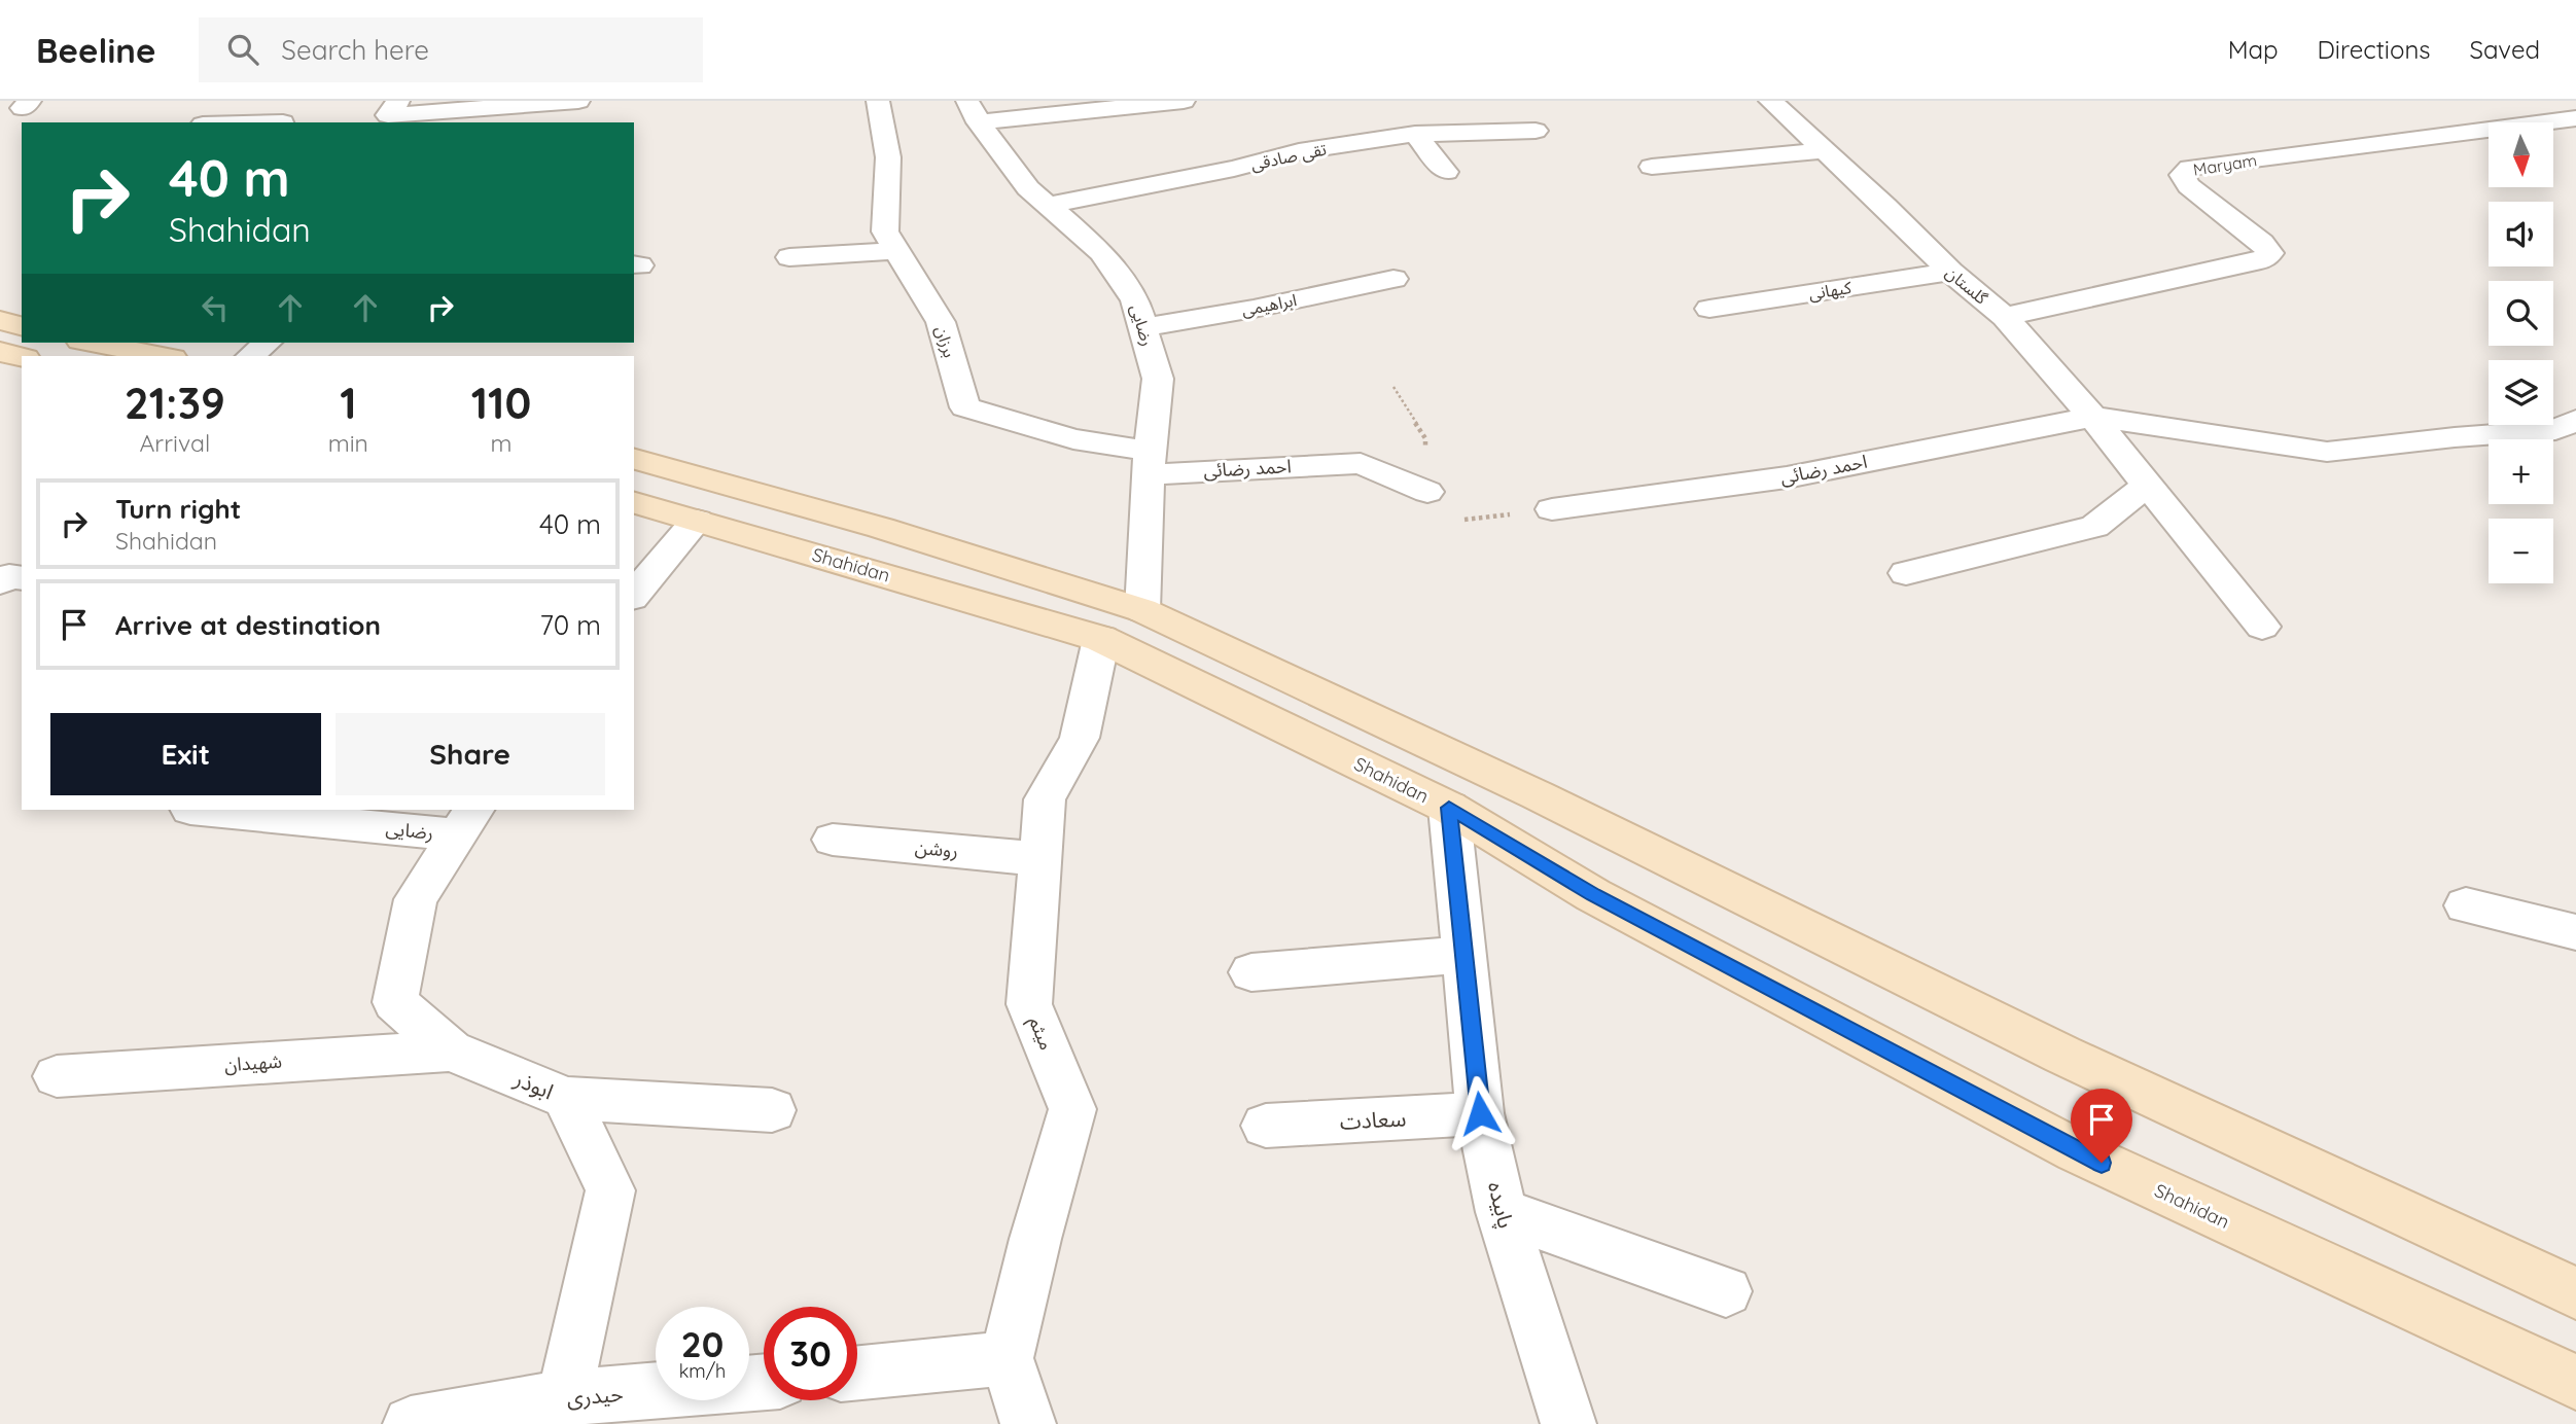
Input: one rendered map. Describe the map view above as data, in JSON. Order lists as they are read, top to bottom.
{
  "streets": {
    "main road": ["Shahidan"],
    "street": [
      "تقی صادقی",
      "Maryam",
      "گلستان",
      "کیهانی",
      "ابراهیمی",
      "رضایی",
      "برزان",
      "احمد رضائی",
      "روشن",
      "میثم",
      "شهیدان",
      "ابوذر",
      "سعادت",
      "پابیده",
      "حیدری"
    ]
  },
  "crossings": [
    ["تقی صادقی", "رضایی"],
    ["Maryam", "گلستان"],
    ["گلستان", "کیهانی"],
    ["گلستان", "احمد رضائی"],
    ["ابراهیمی", "رضایی"],
    ["رضایی", "برزان"],
    ["رضایی", "احمد رضائی"],
    ["رضایی", "ابوذر"],
    ["برزان", "احمد رضائی"],
    ["Shahidan", "میثم"],
    ["Shahidan", "پابیده"],
    ["روشن", "میثم"],
    ["شهیدان", "ابوذر"],
    ["ابوذر", "حیدری"],
    ["سعادت", "پابیده"]
  ],
  "north": "bottom",
  "page": {
    "header": "Beeline",
    "search": "Search here",
    "nav": ["Map", "Directions", "Saved"],
    "map_buttons": ["+", "−"],
    "turn": ["40 m", "Shahidan"],
    "eta": [
      "21:39",
      "Arrival",
      "1",
      "min",
      "110",
      "m"
    ],
    "list": [
      {
        "name": "Turn right",
        "note": "Shahidan",
        "value": "40 m"
      },
      {
        "name": "Arrive at destination",
        "value": "70 m"
      }
    ],
    "buttons": ["Exit", "Share"],
    "speed": "20 km/h",
    "limit": "30"
  }
}
